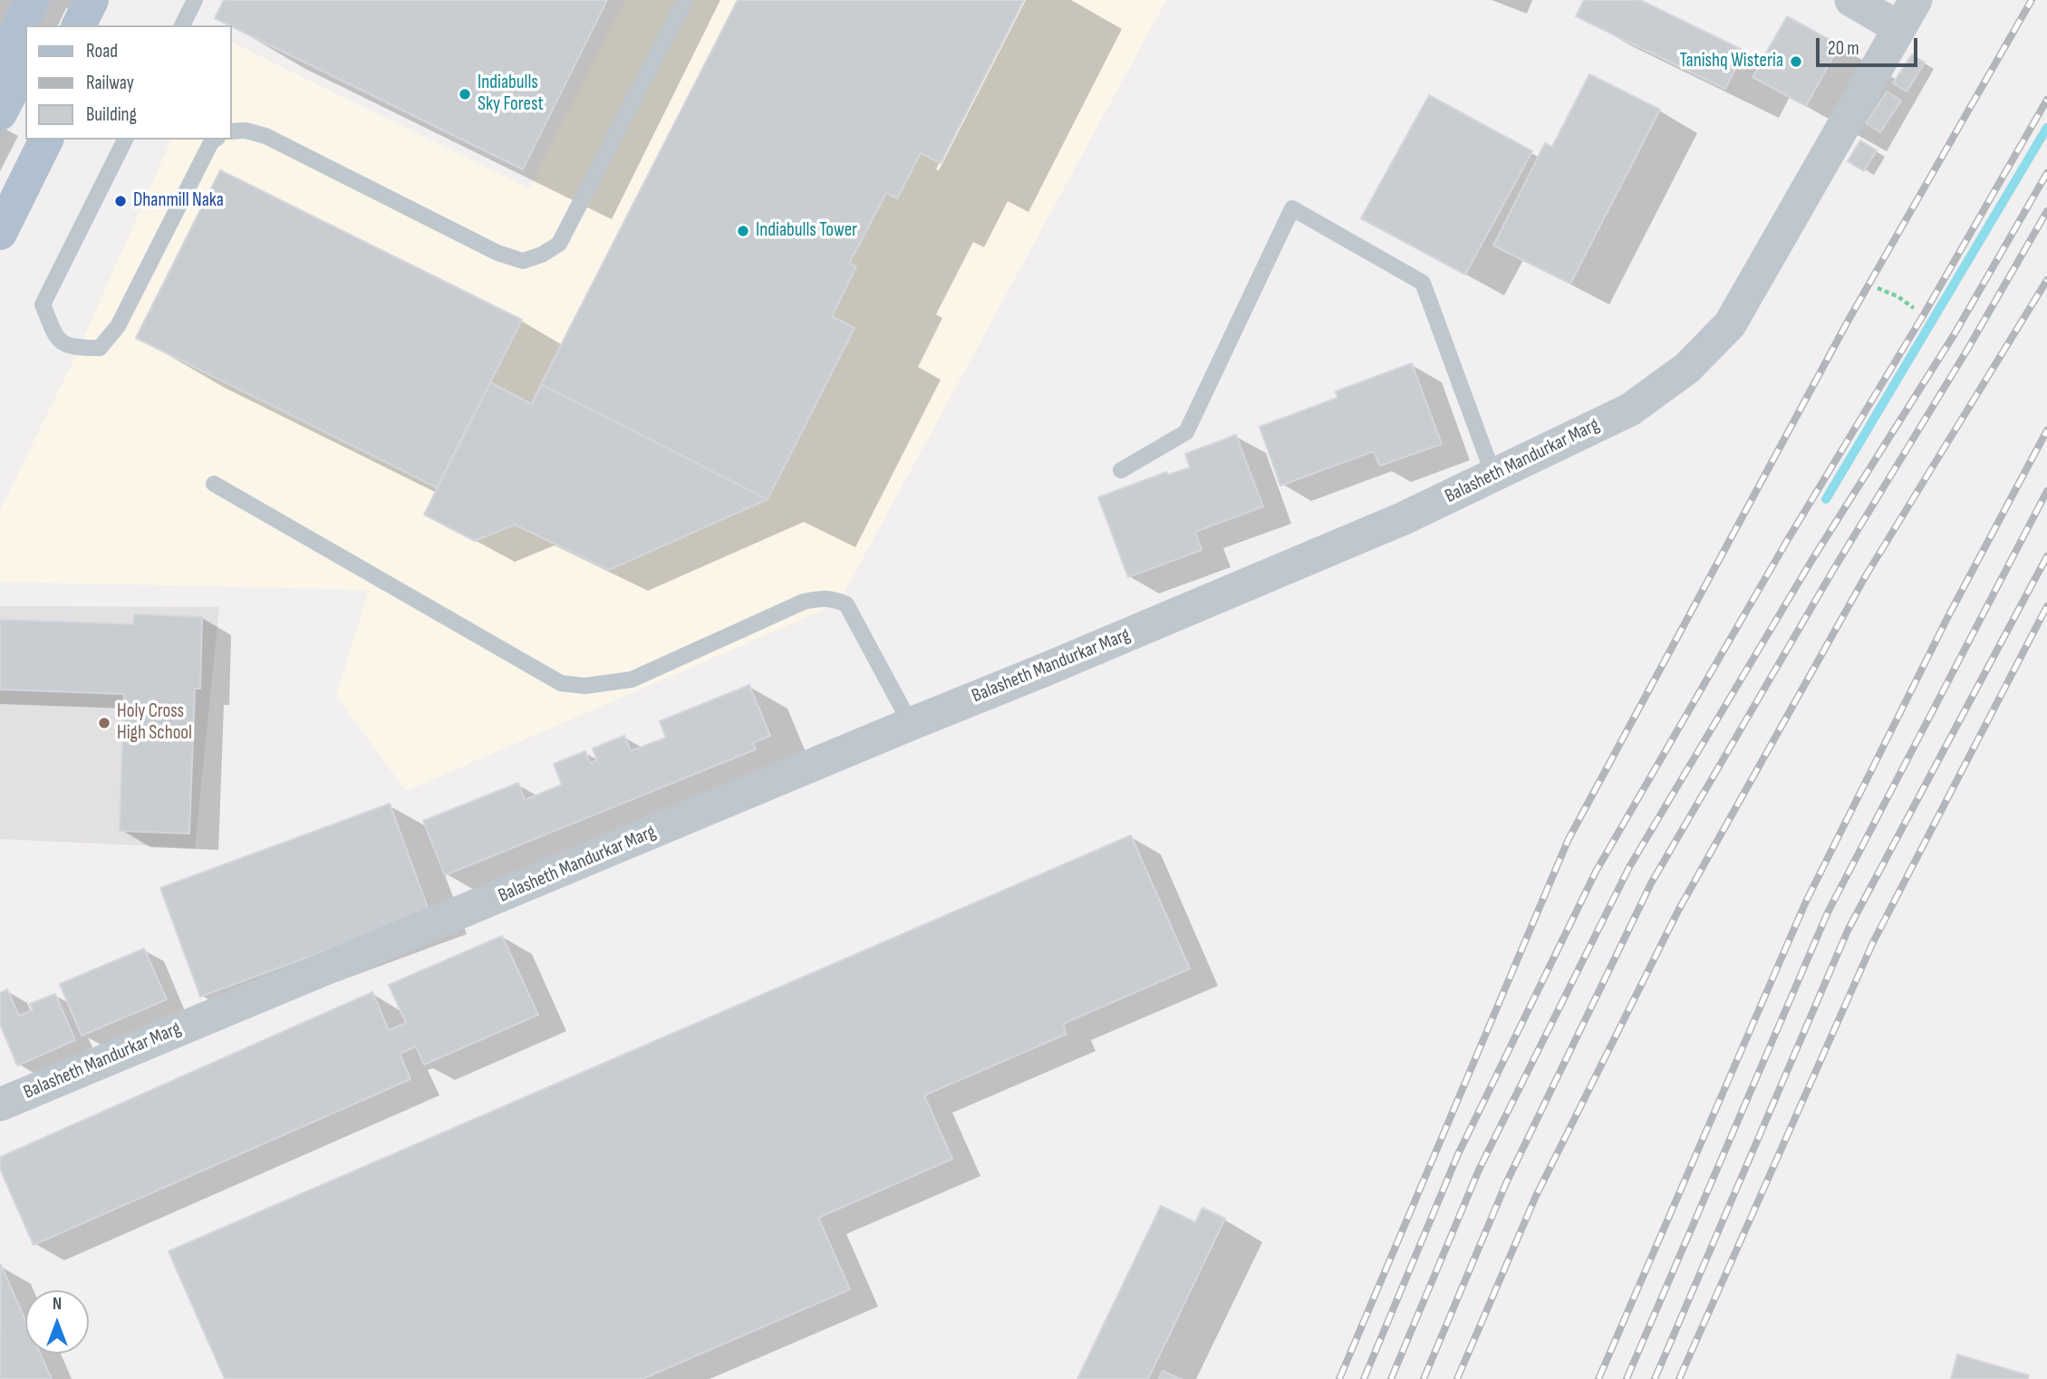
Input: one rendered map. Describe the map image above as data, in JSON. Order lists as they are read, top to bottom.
{
  "streets": {
    "street": ["Balasheth Mandurkar Marg"]
  },
  "places": [
    "Tanishq Wisteria",
    "Indiabulls Sky Forest",
    "Dhanmill Naka",
    "Indiabulls Tower",
    "Holy Cross High School"
  ],
  "legend": ["Road", "Railway", "Building"],
  "scale_bar": "20 m",
  "north": "top"
}
